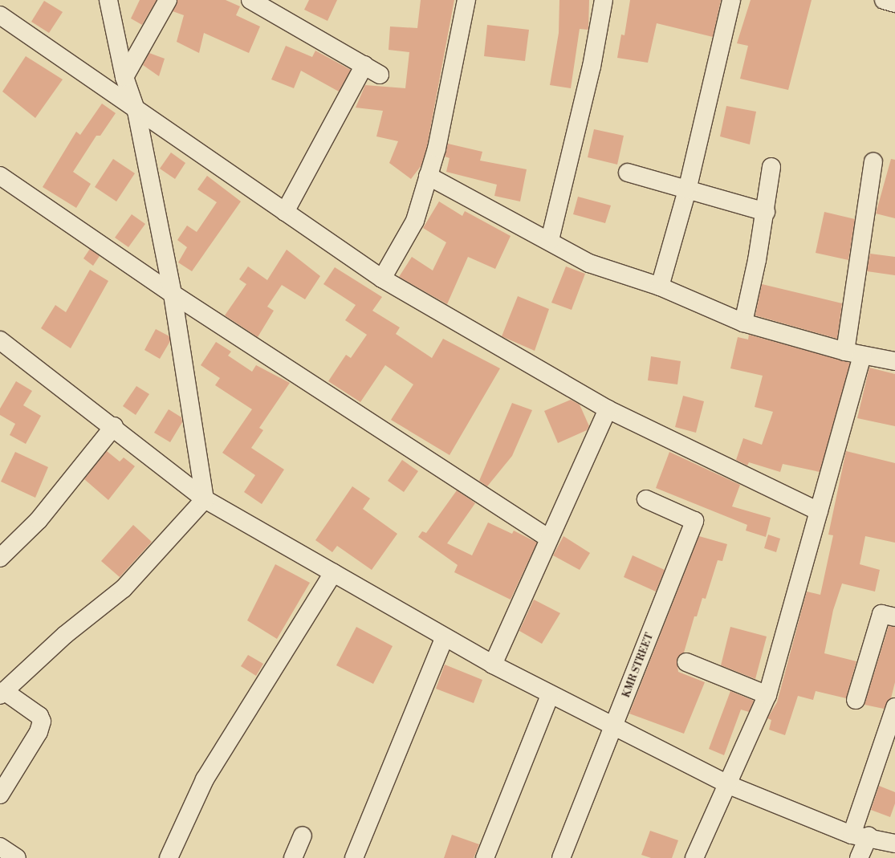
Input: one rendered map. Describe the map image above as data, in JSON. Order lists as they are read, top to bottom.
{
  "streets": {
    "street": ["KMR STREET"]
  }
}
